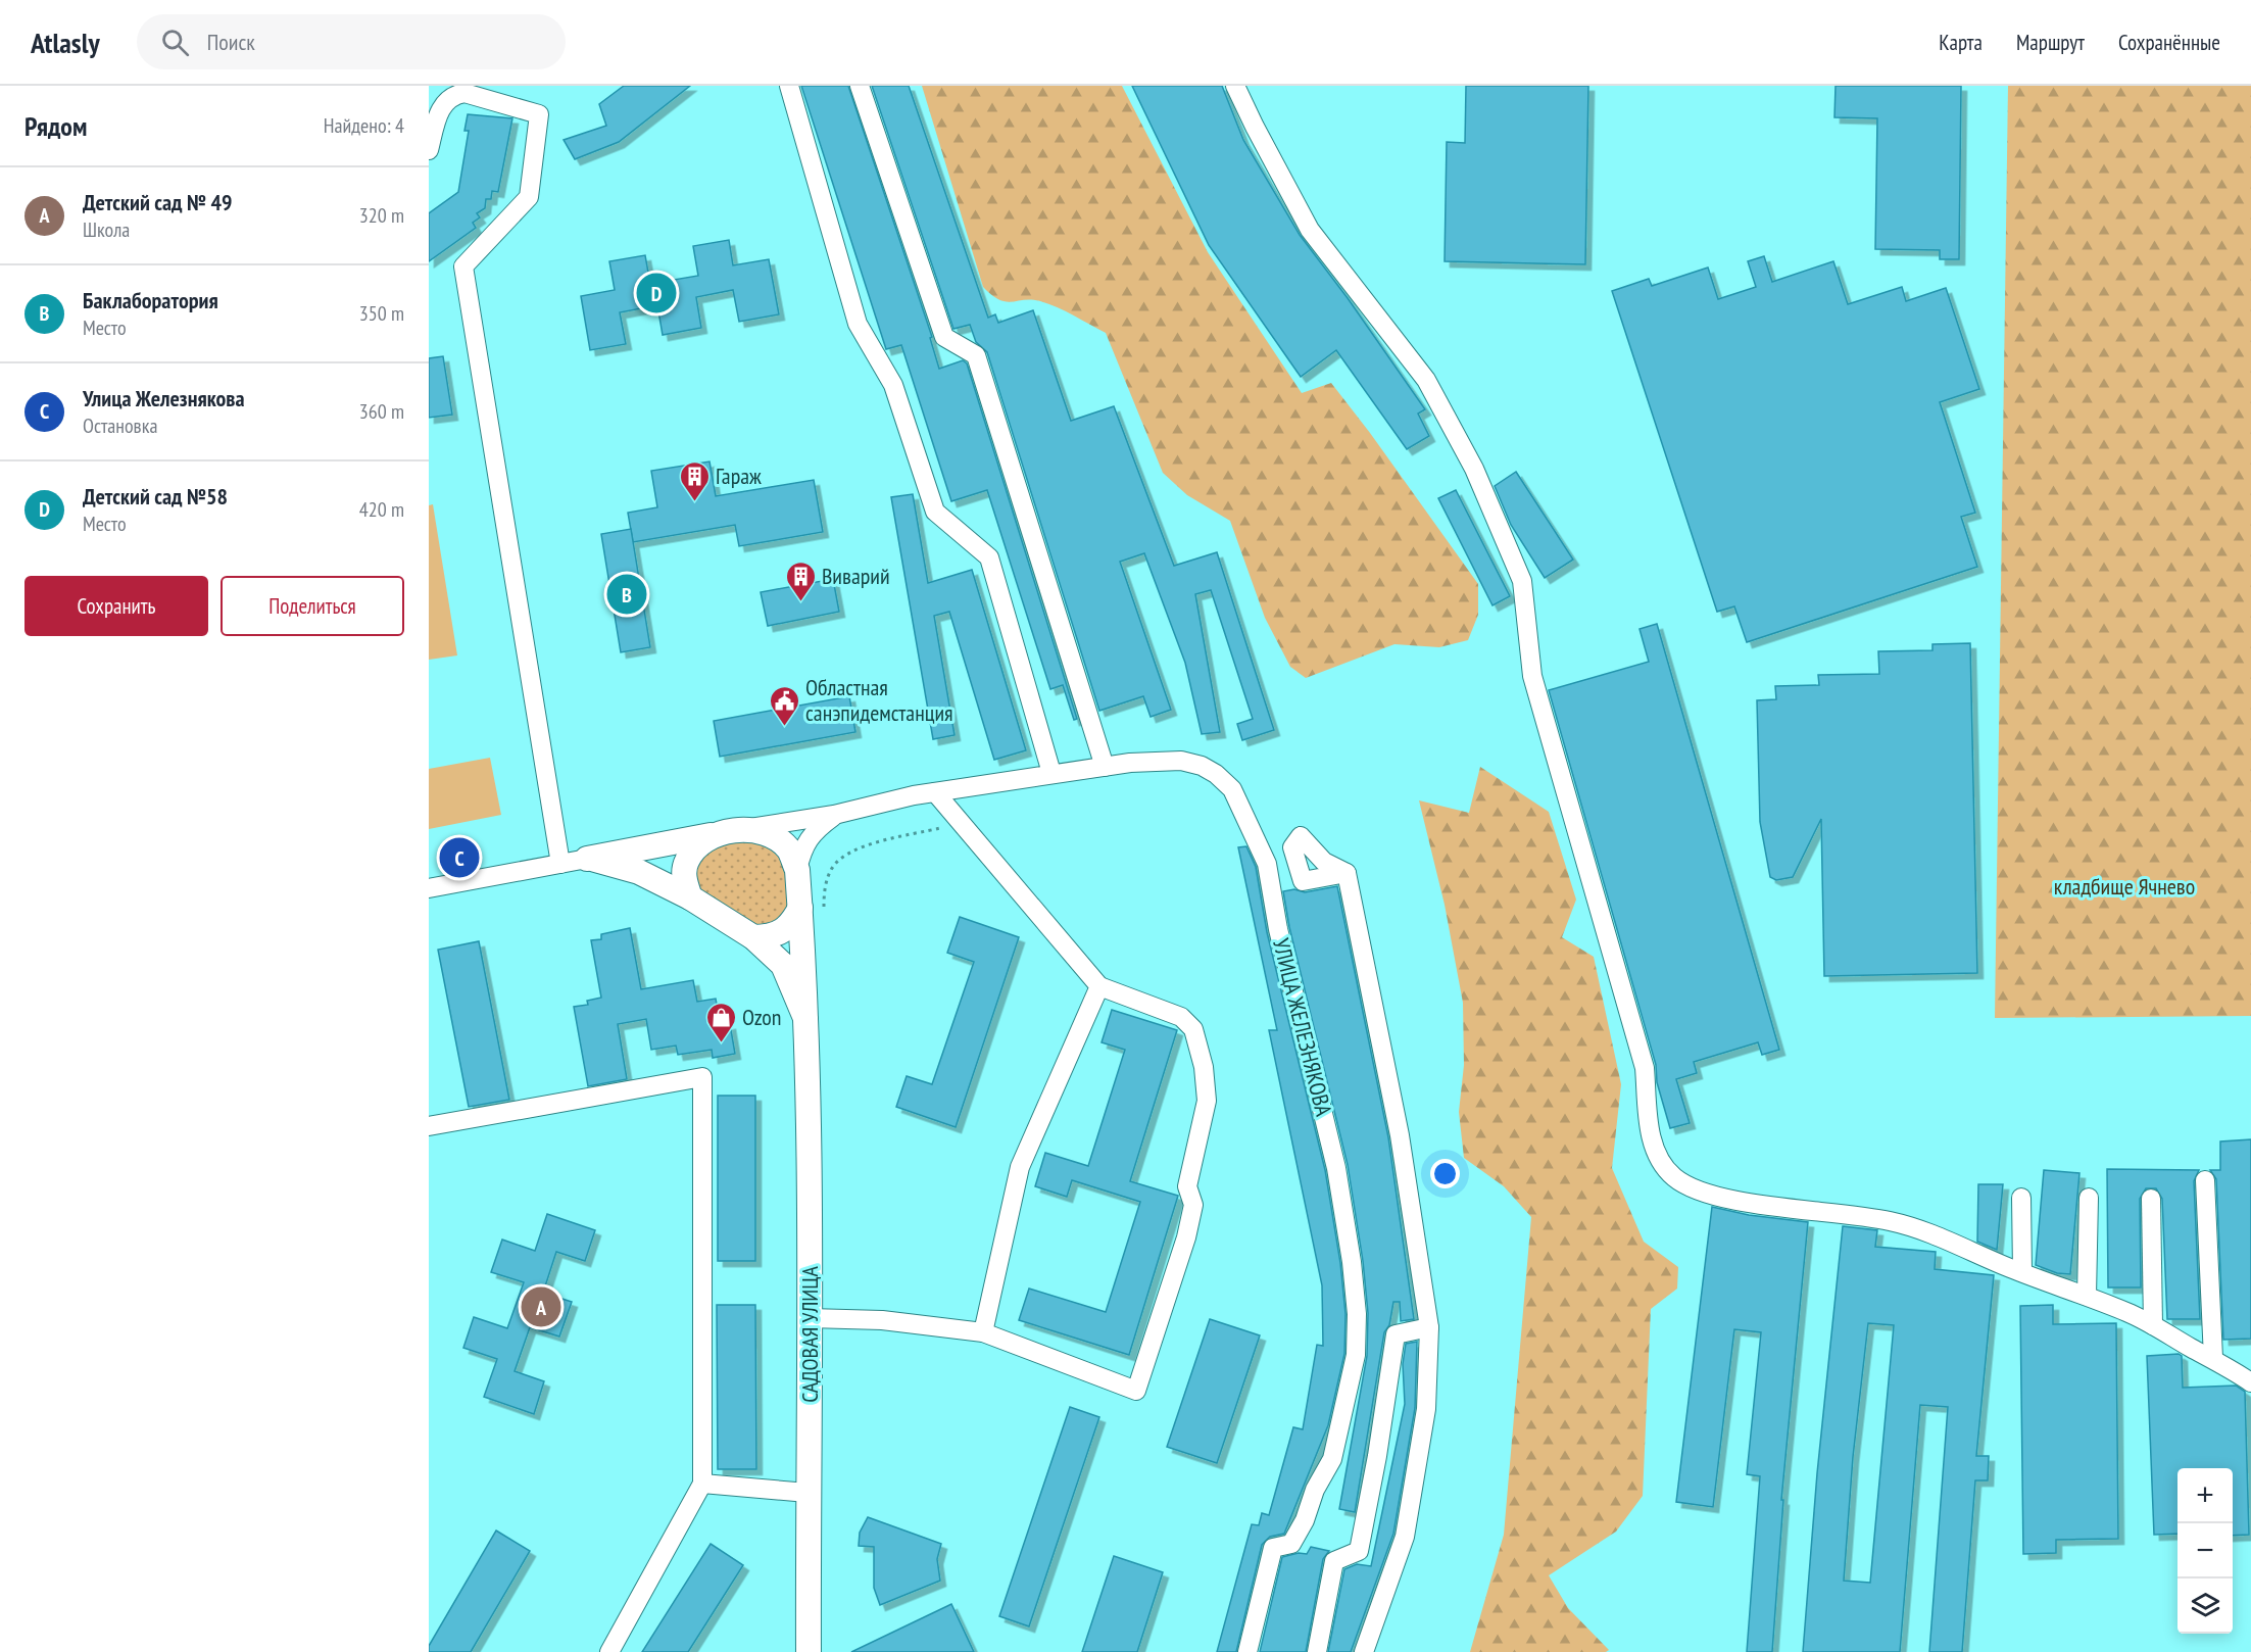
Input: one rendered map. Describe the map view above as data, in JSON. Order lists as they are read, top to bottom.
{
  "streets": {
    "main road": ["САДОВАЯ УЛИЦА"],
    "street": ["УЛИЦА ЖЕЛЕЗНЯКОВА"]
  },
  "crossings": [
    ["УЛИЦА ЖЕЛЕЗНЯКОВА", "САДОВАЯ УЛИЦА"]
  ],
  "parks": ["кладбище Ячнево"],
  "places": {
    "building": ["Гараж", "Виварий"],
    "public building": ["Областная санэпидемстанция"],
    "shop": ["Ozon"]
  },
  "page": {
    "header": "Atlasly",
    "search": "Поиск",
    "nav": ["Карта", "Маршрут", "Сохранённые"],
    "heading": ["Рядом", "Найдено: 4"],
    "list": [
      {
        "mark": "A",
        "name": "Детский сад № 49",
        "note": "Школа",
        "value": "320 m"
      },
      {
        "mark": "B",
        "name": "Баклаборатория",
        "note": "Место",
        "value": "350 m"
      },
      {
        "mark": "C",
        "name": "Улица Железнякова",
        "note": "Остановка",
        "value": "360 m"
      },
      {
        "mark": "D",
        "name": "Детский сад №58",
        "note": "Место",
        "value": "420 m"
      }
    ],
    "pins": [
      "D",
      "B",
      "C",
      "A"
    ],
    "buttons": ["Сохранить", "Поделиться"],
    "map_buttons": ["+", "−"]
  }
}
